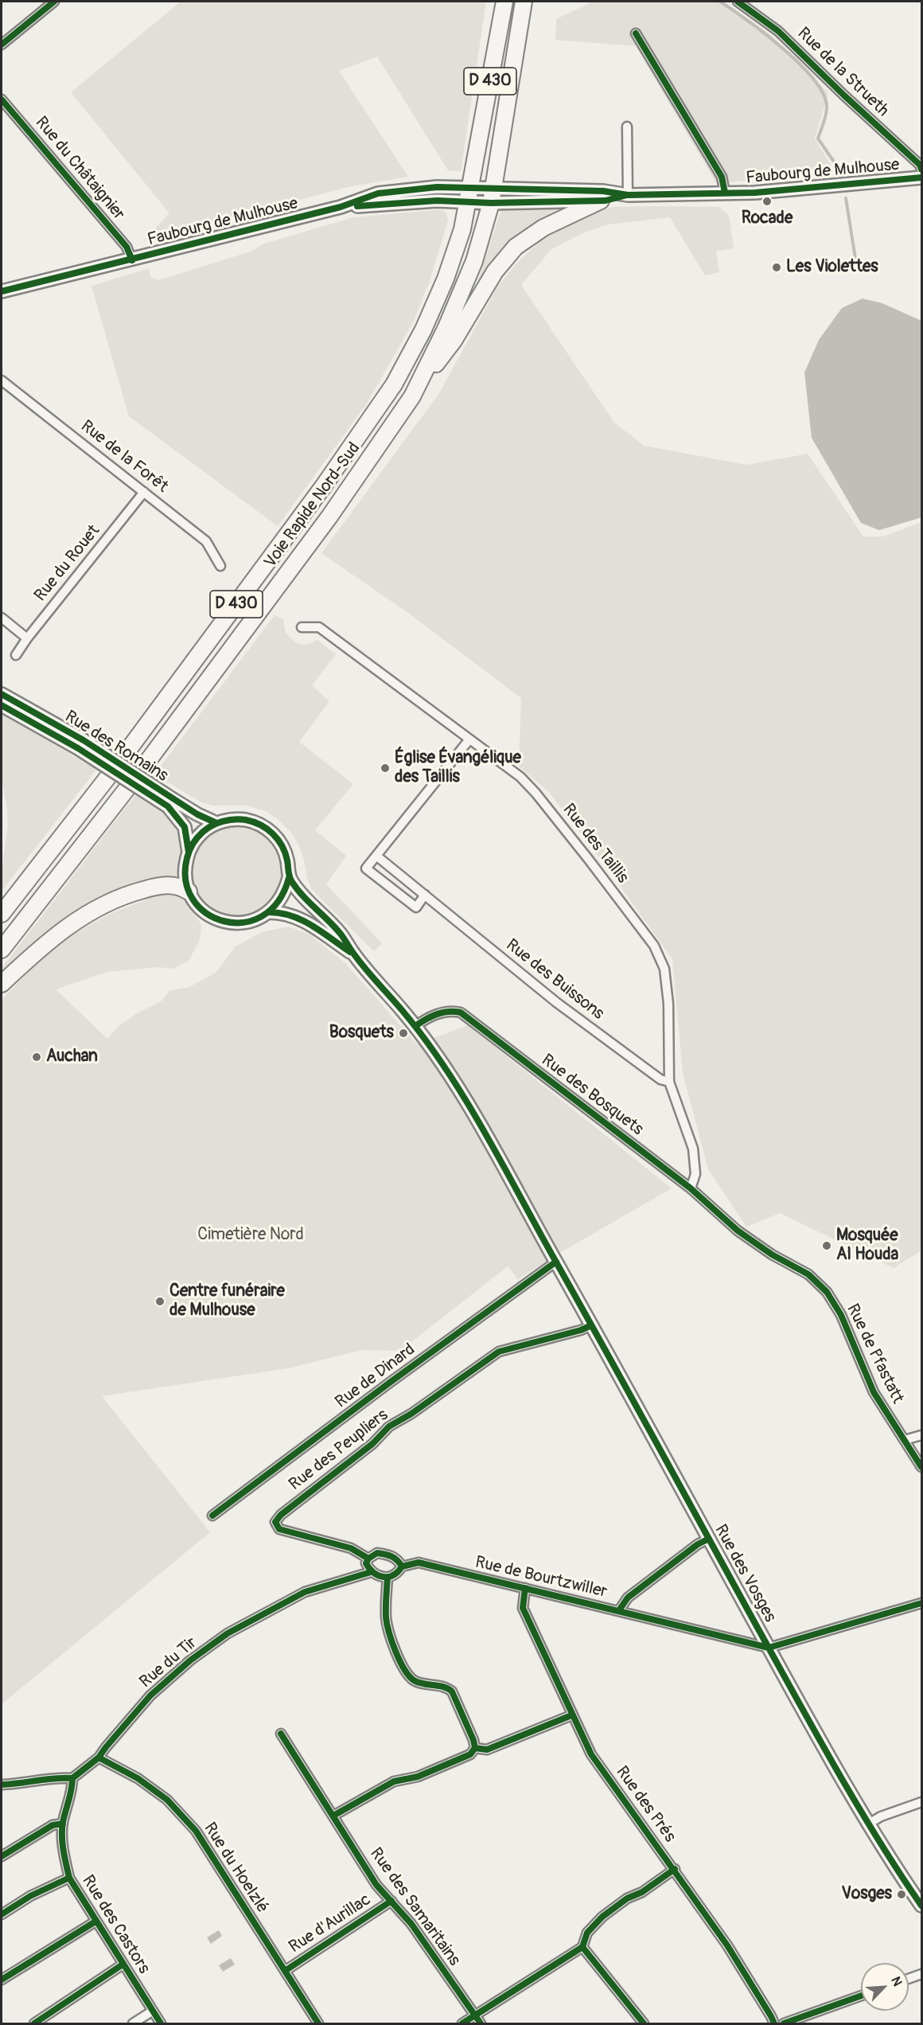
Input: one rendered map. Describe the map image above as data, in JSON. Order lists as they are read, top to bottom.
{
  "streets": {
    "highway": ["D 430", "Voie Rapide Nord-Sud"],
    "main road": ["Faubourg de Mulhouse", "Rue des Romains", "Rue des Vosges"],
    "street": [
      "Rue de la Strueth",
      "Rue du Châtaignier",
      "Rue de la Forêt",
      "Rue du Rouet",
      "Rue des Taillis",
      "Rue des Buissons",
      "Rue des Bosquets",
      "Rue de Pfastatt",
      "Rue de Dinard",
      "Rue des Peupliers",
      "Rue de Bourtzwiller",
      "Rue du Tir",
      "Rue des Prés",
      "Rue du Hoelzlé",
      "Rue des Samaritains",
      "Rue d'Aurillac",
      "Rue des Castors"
    ]
  },
  "crossings": [
    ["D 430", "Faubourg de Mulhouse"],
    ["D 430", "Voie Rapide Nord-Sud"],
    ["Rue du Châtaignier", "Faubourg de Mulhouse"],
    ["Faubourg de Mulhouse", "Voie Rapide Nord-Sud"],
    ["Rue de la Forêt", "Rue du Rouet"],
    ["Rue des Taillis", "Rue des Buissons"],
    ["Rue des Taillis", "Rue des Bosquets"],
    ["Rue des Bosquets", "Rue de Pfastatt"],
    ["Rue des Bosquets", "Rue des Vosges"],
    ["Rue de Dinard", "Rue des Vosges"],
    ["Rue des Peupliers", "Rue des Vosges"],
    ["Rue des Peupliers", "Rue de Bourtzwiller"],
    ["Rue des Peupliers", "Rue du Tir"],
    ["Rue des Vosges", "Rue de Bourtzwiller"],
    ["Rue de Bourtzwiller", "Rue du Tir"],
    ["Rue de Bourtzwiller", "Rue des Prés"],
    ["Rue du Tir", "Rue du Hoelzlé"],
    ["Rue du Tir", "Rue des Castors"],
    ["Rue du Hoelzlé", "Rue d'Aurillac"],
    ["Rue des Samaritains", "Rue d'Aurillac"]
  ],
  "parks": ["Cimetière Nord"],
  "places": [
    "Rocade",
    "Les Violettes",
    "Église Évangélique des Taillis",
    "Bosquets",
    "Auchan",
    "Mosquée Al Houda",
    "Centre funéraire de Mulhouse",
    "Vosges"
  ],
  "north": "top right"
}
